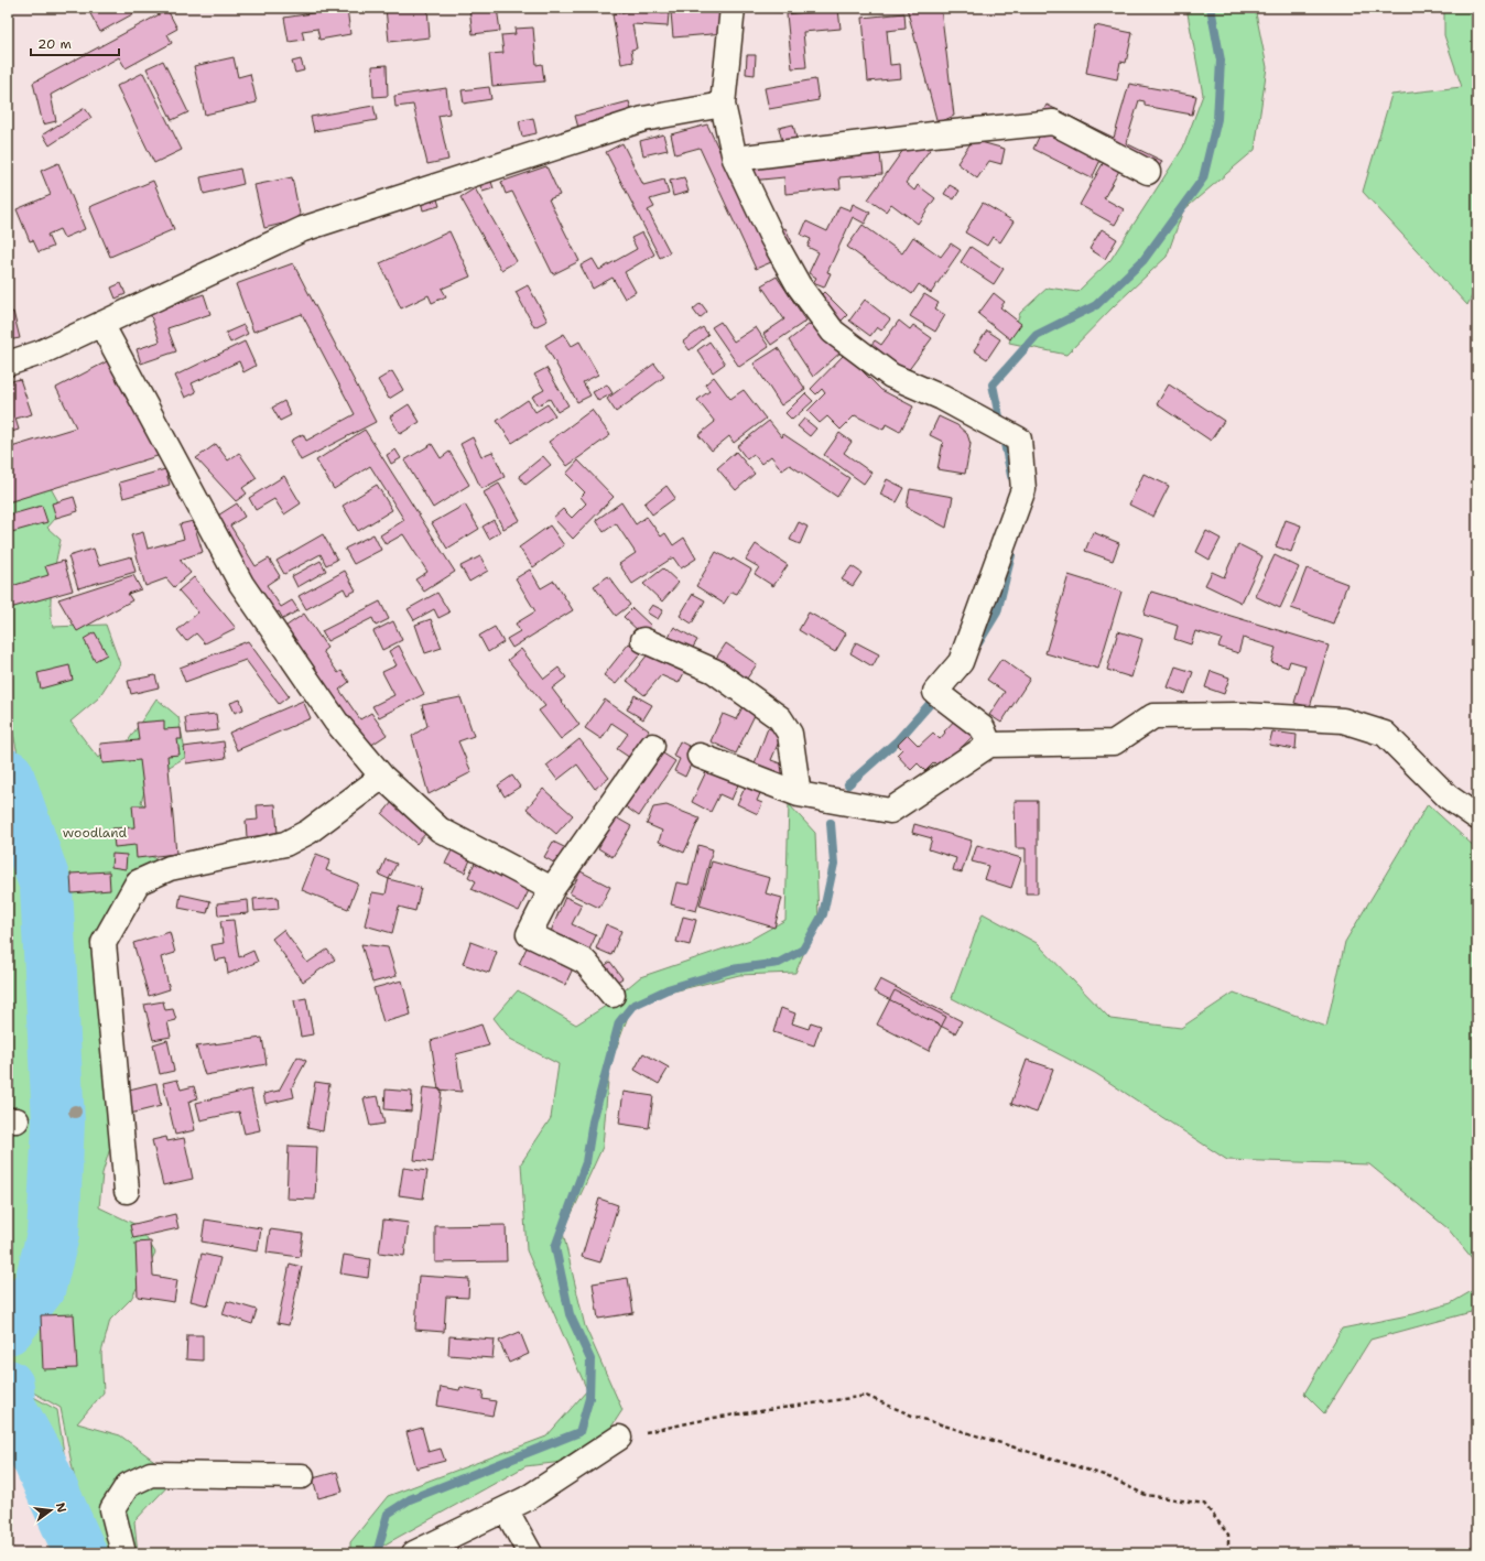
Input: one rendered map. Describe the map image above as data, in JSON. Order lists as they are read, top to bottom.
{
  "parks": ["woodland"],
  "scale_bar": "20 m",
  "north": "right"
}
